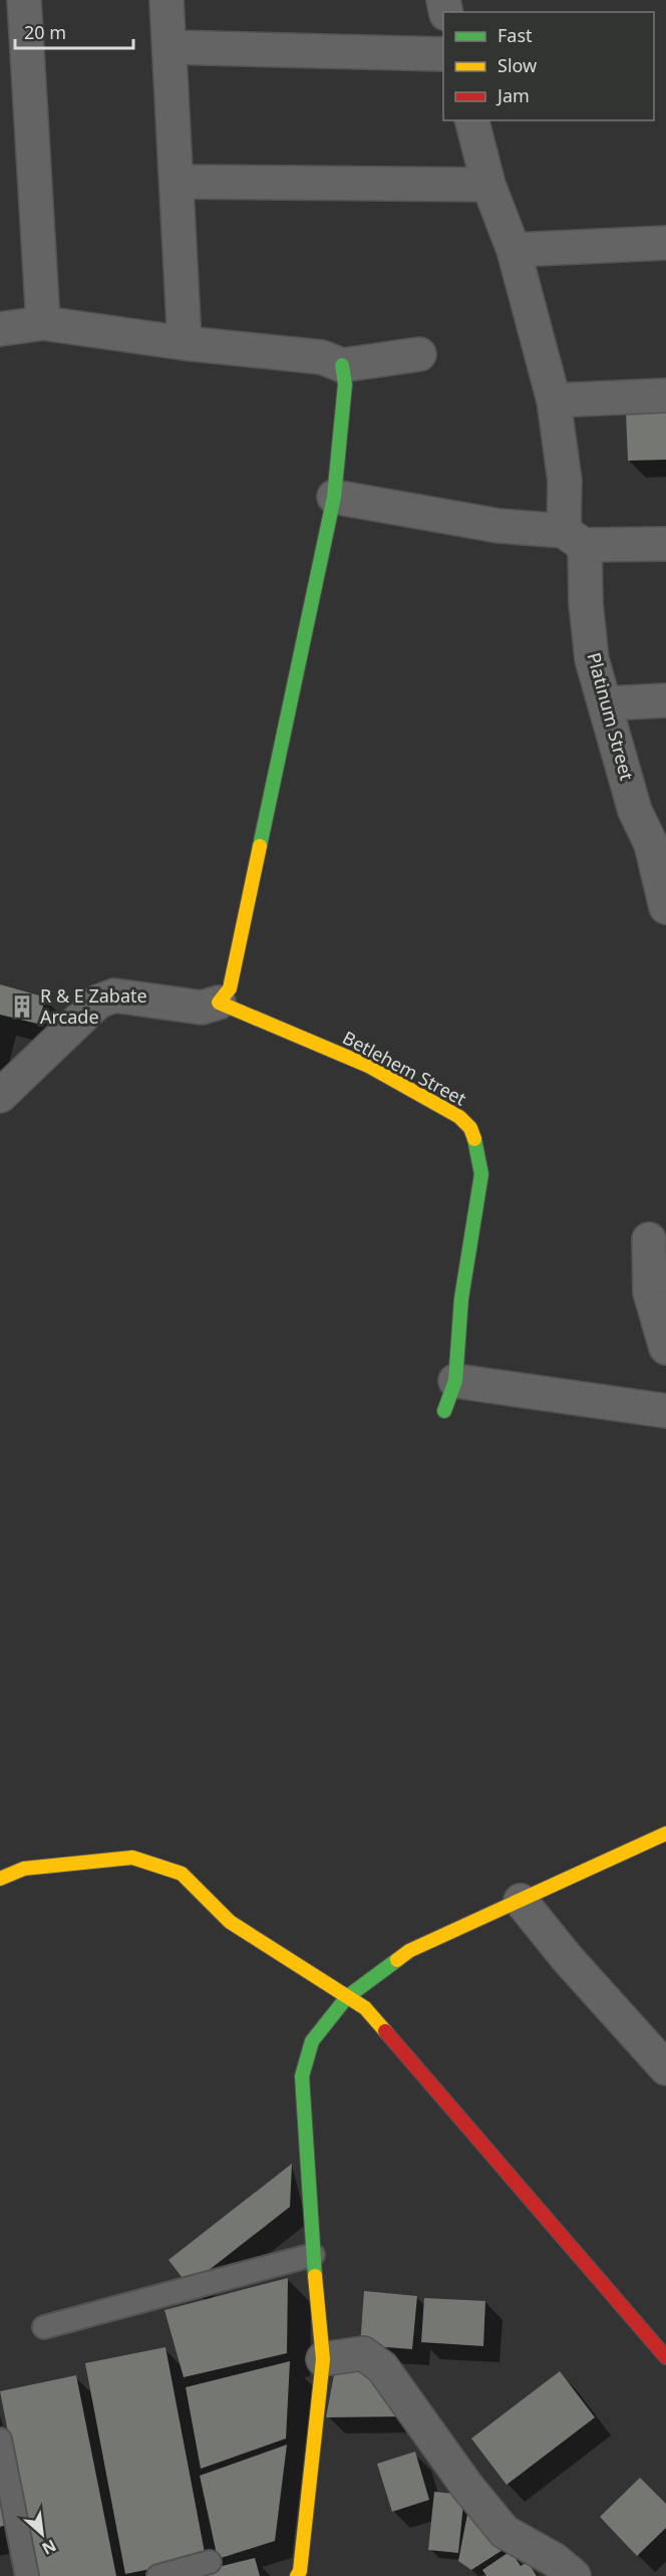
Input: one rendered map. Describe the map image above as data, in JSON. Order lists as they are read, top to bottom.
{
  "streets": {
    "street": ["Platinum Street", "Betlehem Street"]
  },
  "places": {
    "building": ["R & E Zabate Arcade"]
  },
  "legend": ["Fast", "Slow", "Jam"],
  "scale_bar": "20 m",
  "north": "bottom right"
}
